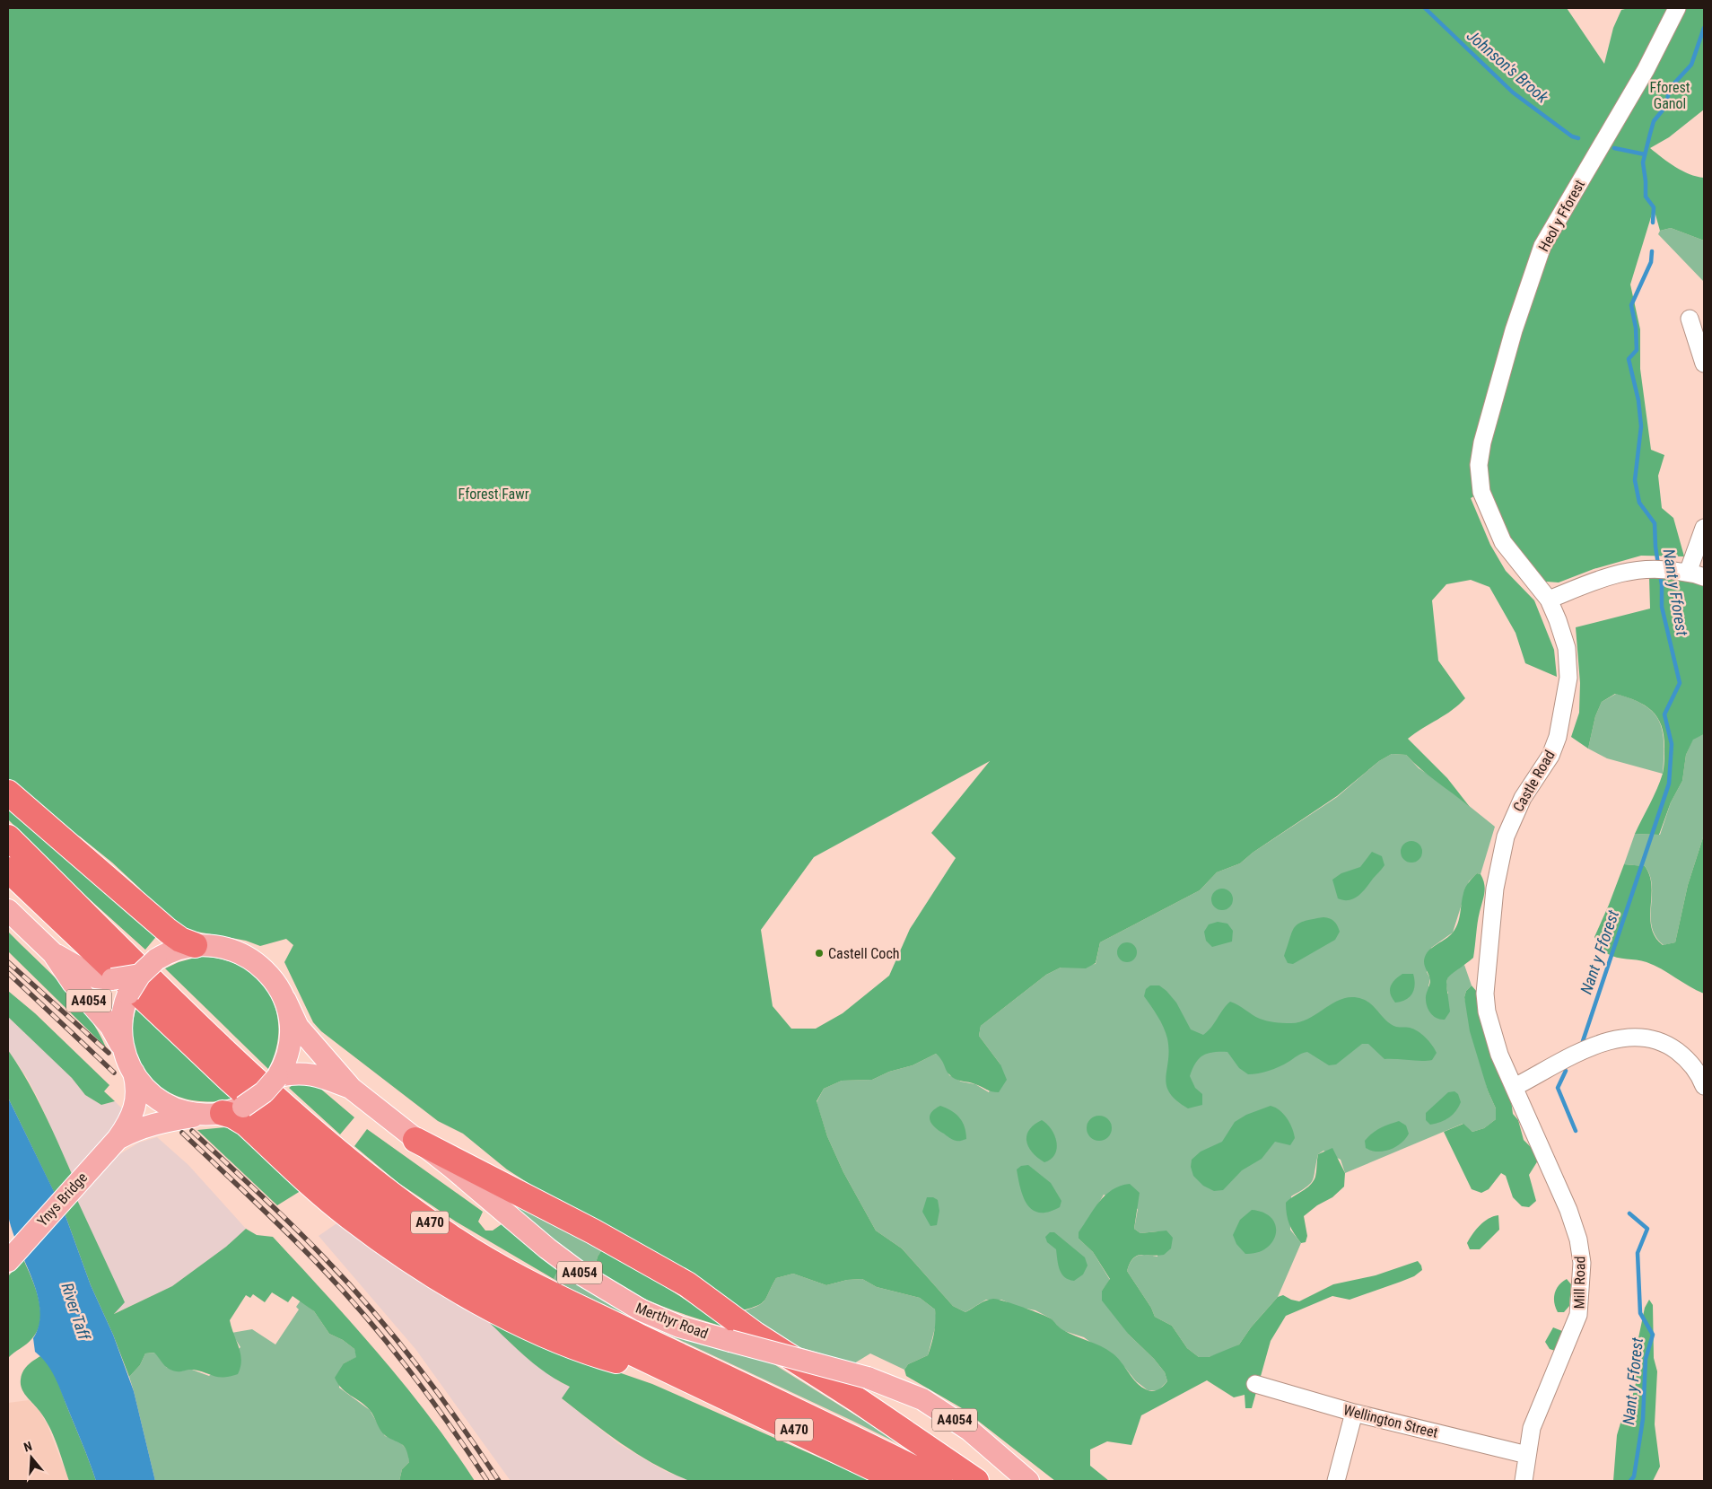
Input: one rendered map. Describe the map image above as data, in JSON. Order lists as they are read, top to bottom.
{
  "streets": {
    "highway": ["A470"],
    "main road": ["A4054", "Ynys Bridge", "Merthyr Road"],
    "street": [
      "Heol y Fforest",
      "Castle Road",
      "Mill Road",
      "Wellington Street"
    ]
  },
  "crossings": [
    ["Heol y Fforest", "Castle Road"],
    ["Castle Road", "Mill Road"],
    ["A4054", "Merthyr Road"],
    ["Mill Road", "Wellington Street"]
  ],
  "water": ["Johnson's Brook", "Nant y Fforest", "River Taff"],
  "parks": ["Fforest Ganol", "Fforest Fawr"],
  "places": ["Castell Coch"],
  "north": "top"
}
